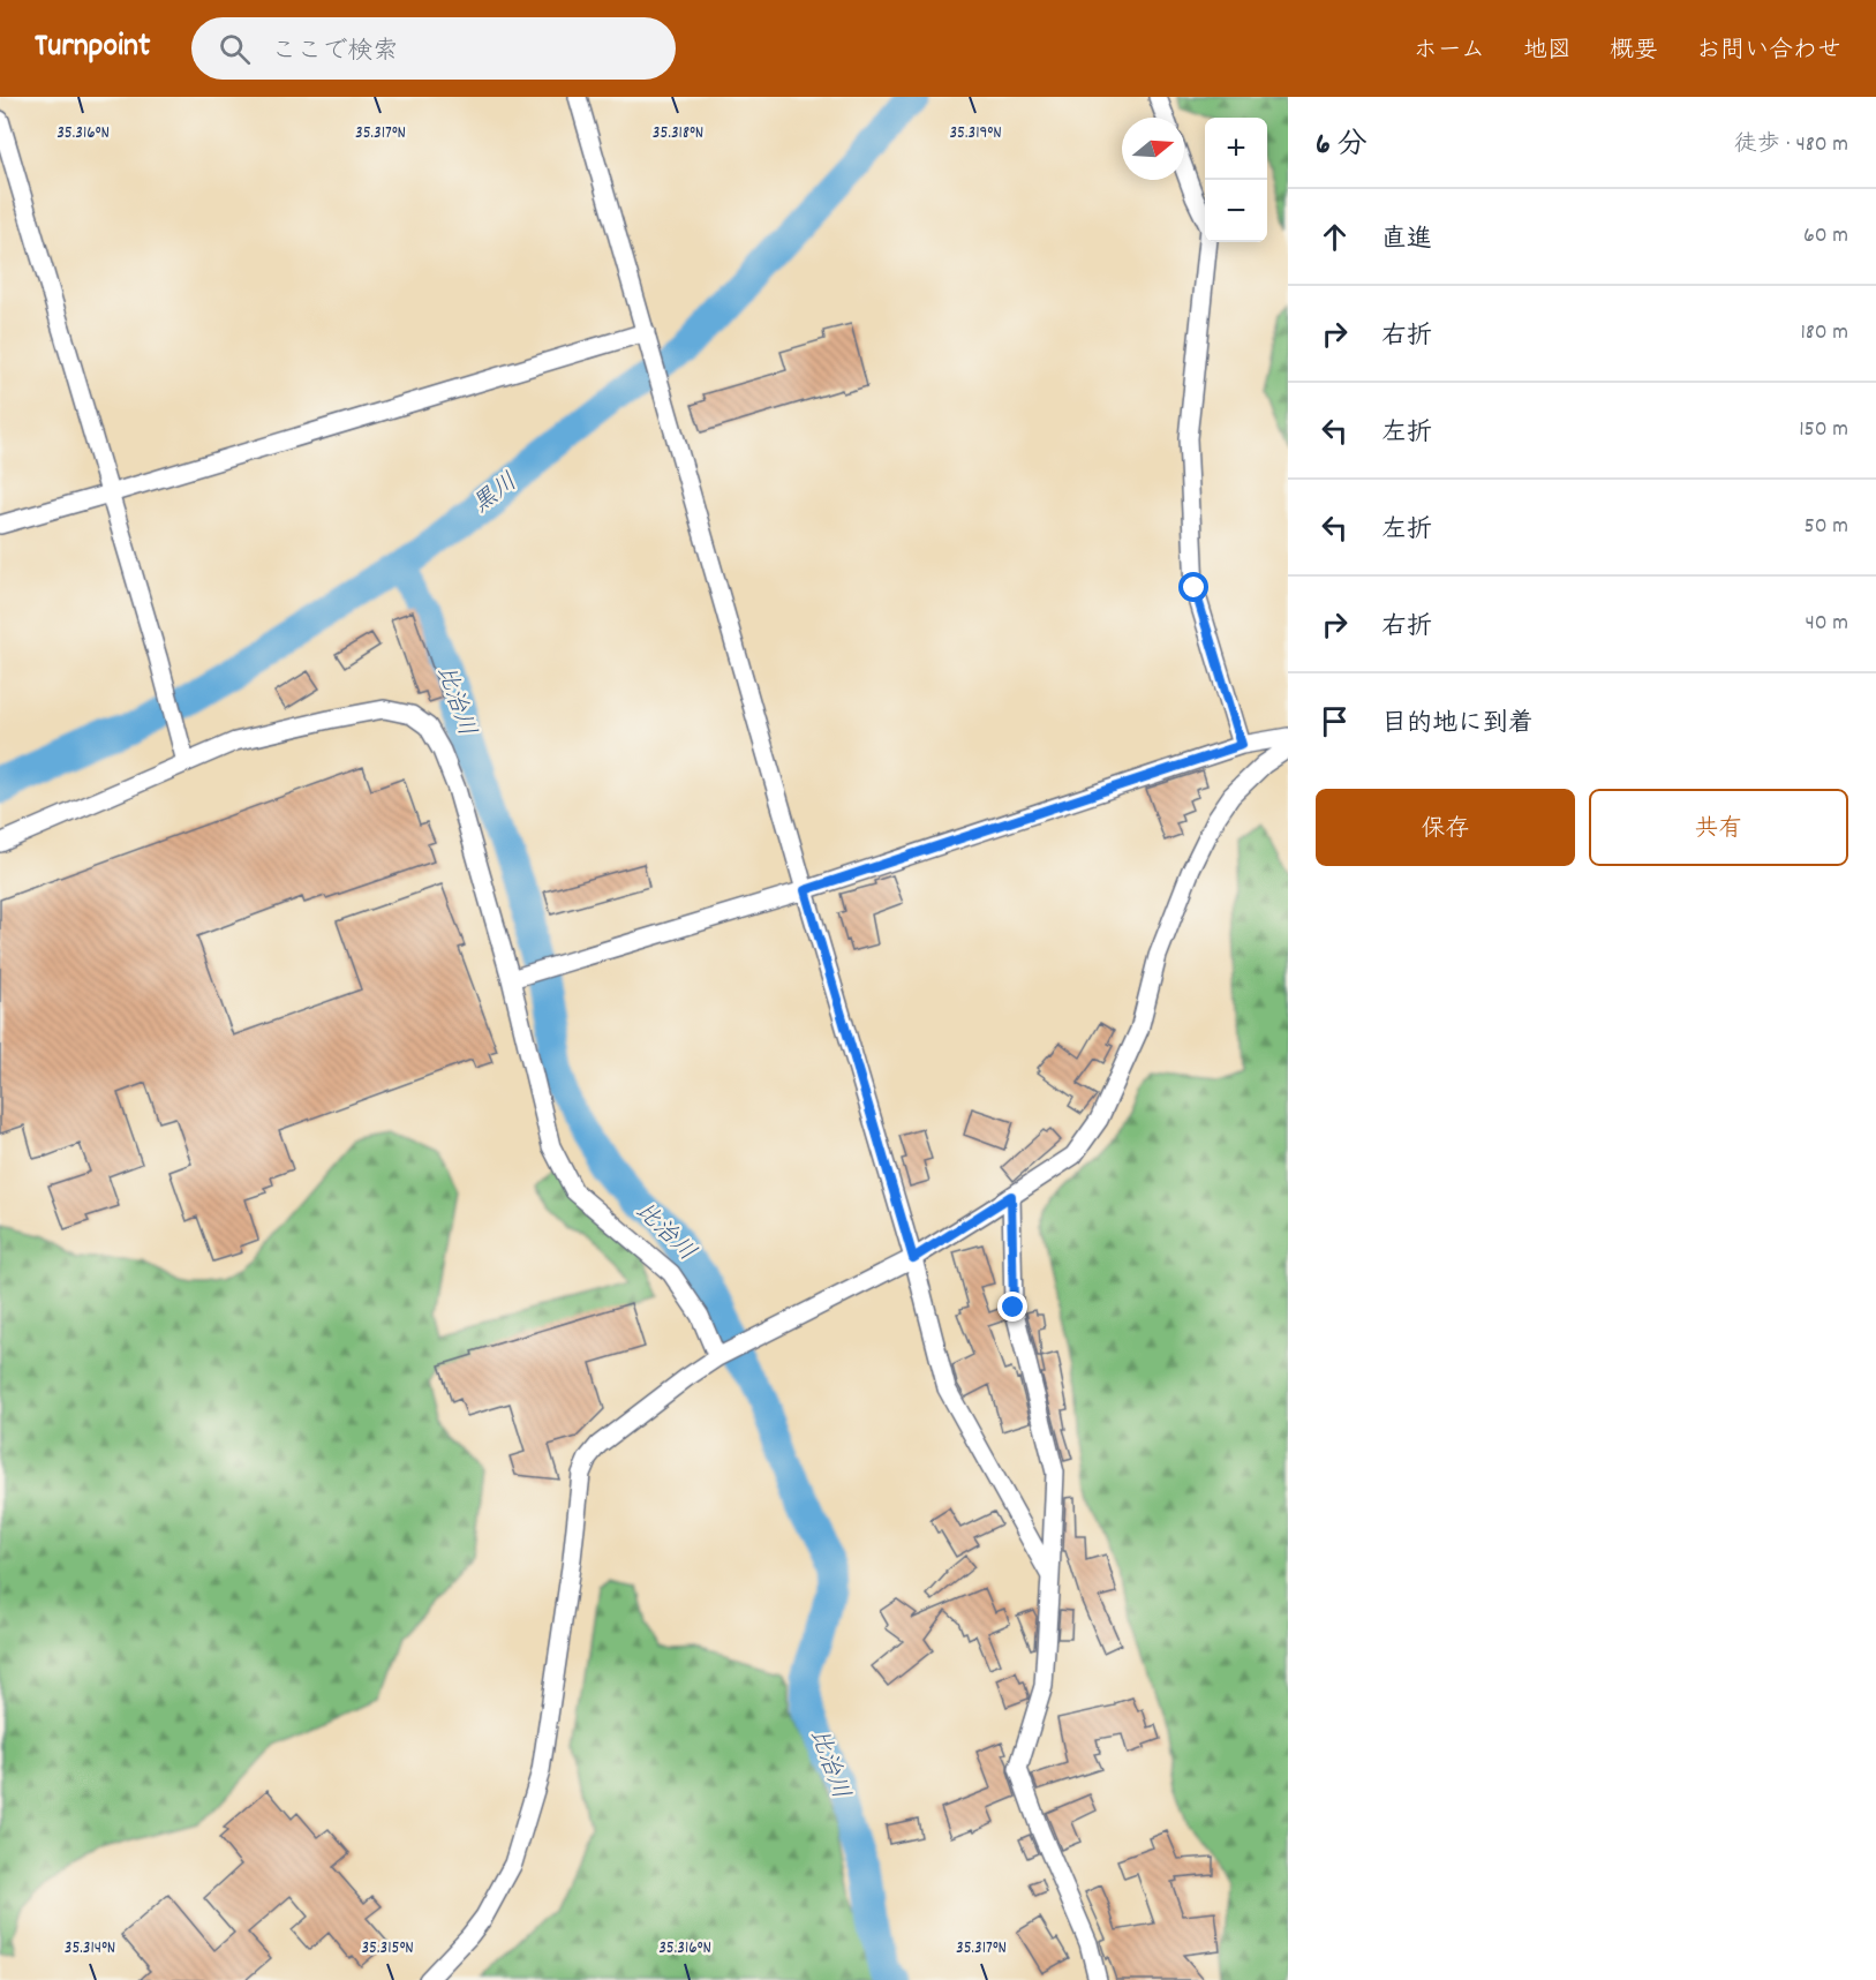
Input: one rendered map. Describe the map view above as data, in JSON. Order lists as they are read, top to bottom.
{
  "water": ["黒川", "比治川"],
  "north": "right",
  "page": {
    "header": "Turnpoint",
    "search": "ここで検索",
    "nav": [
      "ホーム",
      "地図",
      "概要",
      "お問い合わせ"
    ],
    "heading": ["6 分", "徒歩 · 480 m"],
    "map_buttons": ["+", "−"],
    "list": [
      ["直進", "60 m"],
      ["右折", "180 m"],
      ["左折", "150 m"],
      ["左折", "50 m"],
      ["右折", "40 m"],
      "目的地に到着"
    ],
    "buttons": ["保存", "共有"]
  },
  "coordinates": [
    "35.316°N",
    "35.317°N",
    "35.318°N",
    "35.319°N",
    "35.314°N",
    "35.315°N"
  ]
}
